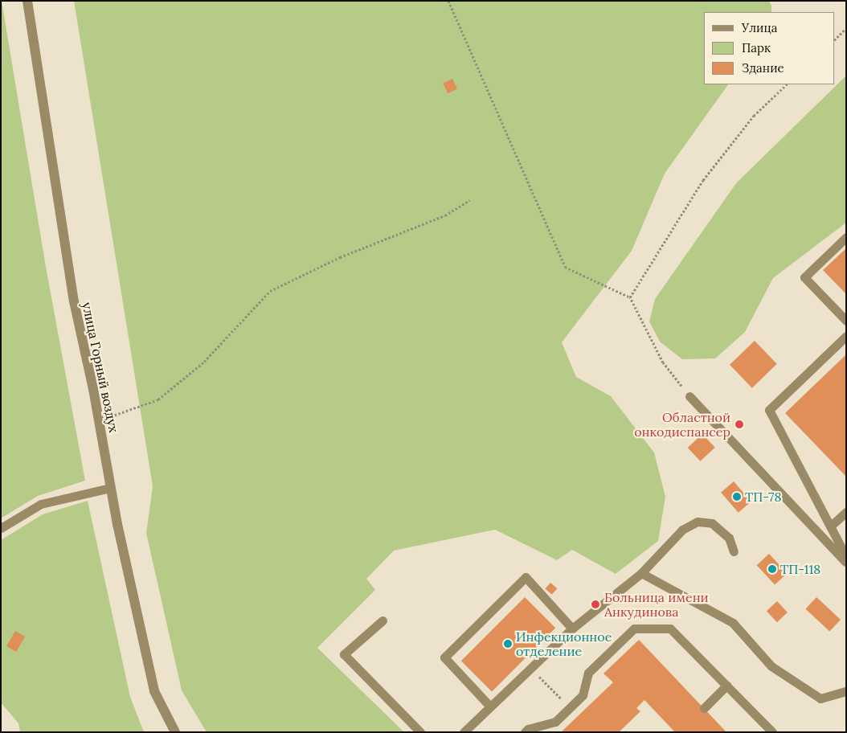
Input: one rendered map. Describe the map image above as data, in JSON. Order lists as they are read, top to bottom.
{
  "streets": {
    "street": ["улица Горный воздух"]
  },
  "places": [
    "Областной онкодиспансер",
    "ТП-78",
    "ТП-118",
    "Больница имени Анкудинова",
    "Инфекционное отделение"
  ],
  "legend": ["Улица", "Парк", "Здание"]
}
